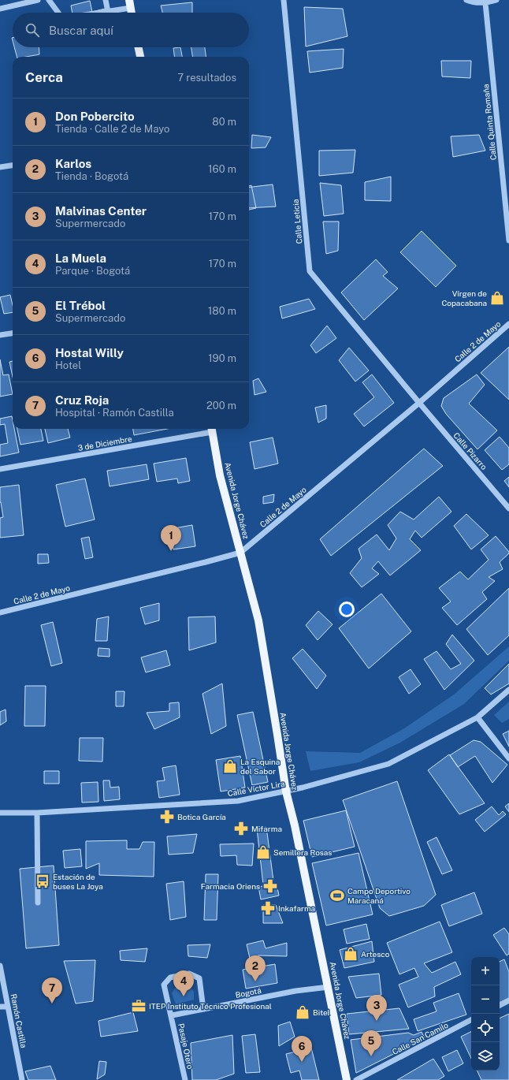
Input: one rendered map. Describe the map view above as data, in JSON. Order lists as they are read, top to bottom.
{
  "streets": {
    "main road": ["Avenida Jorge Chávez"],
    "street": [
      "Calle Quinta Romaña",
      "Calle Leticia",
      "Calle 2 de Mayo",
      "3 de Diciembre",
      "Calle Pizarro",
      "Calle Víctor Lira",
      "Bogotá",
      "Ramón Castilla",
      "Calle San Camilo",
      "Pasaje Otero"
    ]
  },
  "crossings": [
    ["Calle Leticia", "Calle 2 de Mayo"],
    ["Calle Leticia", "Calle Pizarro"],
    ["Calle 2 de Mayo", "Calle Pizarro"],
    ["Calle 2 de Mayo", "Avenida Jorge Chávez"],
    ["3 de Diciembre", "Avenida Jorge Chávez"],
    ["Avenida Jorge Chávez", "Calle Víctor Lira"],
    ["Avenida Jorge Chávez", "Bogotá"],
    ["Bogotá", "Pasaje Otero"]
  ],
  "places": {
    "shop": [
      "Vírgen de Copacabana",
      "La Esquina del Sabor",
      "Semillera Rosas",
      "Artesco",
      "Bitel"
    ],
    "pharmacy": [
      "Botica García",
      "Mifarma",
      "Farmacia Oriens",
      "Inkafarma"
    ],
    "bus stop": ["Estación de buses La Joya"],
    "sports": ["Campo Deportivo Maracaná"],
    "office": ["ITEP Instituto Técnico Profesional"]
  },
  "page": {
    "search": "Buscar aquí",
    "heading": ["Cerca", "7 resultados"],
    "list": [
      {
        "mark": "1",
        "name": "Don Pobercito",
        "note": "Tienda · Calle 2 de Mayo",
        "value": "80 m"
      },
      {
        "mark": "2",
        "name": "Karlos",
        "note": "Tienda · Bogotá",
        "value": "160 m"
      },
      {
        "mark": "3",
        "name": "Malvinas Center",
        "note": "Supermercado",
        "value": "170 m"
      },
      {
        "mark": "4",
        "name": "La Muela",
        "note": "Parque · Bogotá",
        "value": "170 m"
      },
      {
        "mark": "5",
        "name": "El Trébol",
        "note": "Supermercado",
        "value": "180 m"
      },
      {
        "mark": "6",
        "name": "Hostal Willy",
        "note": "Hotel",
        "value": "190 m"
      },
      {
        "mark": "7",
        "name": "Cruz Roja",
        "note": "Hospital · Ramón Castilla",
        "value": "200 m"
      }
    ],
    "pins": [
      "1",
      "2",
      "4",
      "7",
      "3",
      "5",
      "6"
    ],
    "map_buttons": ["+", "−"]
  }
}
